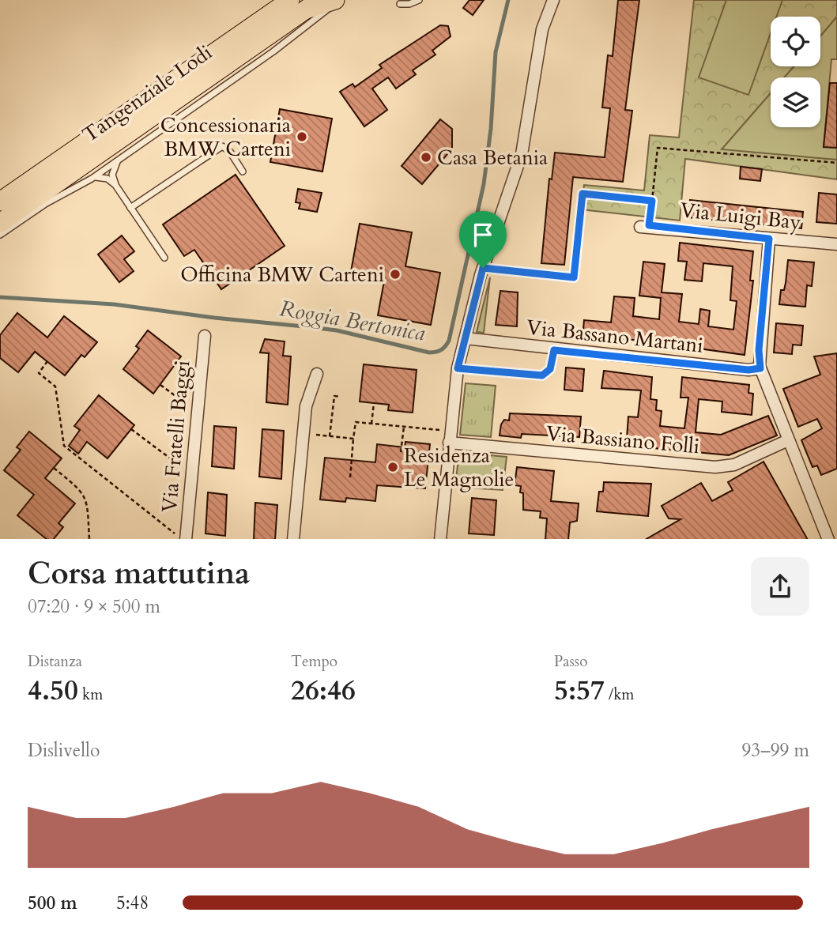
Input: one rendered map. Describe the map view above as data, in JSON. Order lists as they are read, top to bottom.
{
  "streets": {
    "highway": ["Tangenziale Lodi"],
    "street": [
      "Via Luigi Bay",
      "Via Bassano Martani",
      "Via Fratelli Baggi",
      "Via Bassiano Folli"
    ]
  },
  "water": ["Roggia Bertonica"],
  "places": [
    "Concessionaria BMW Carteni",
    "Casa Betania",
    "Officina BMW Carteni",
    "Residenza Le Magnolie"
  ],
  "page": {
    "heading": ["Corsa mattutina", "07:20 · 9 × 500 m"],
    "stats": [
      ["Distanza", "4.50 km"],
      ["Tempo", "26:46"],
      ["Passo", "5:57 /km"]
    ],
    "chart": ["Dislivello", "93–99 m"],
    "list": [
      {
        "name": "500 m",
        "note": "5:48"
      }
    ]
  }
}
